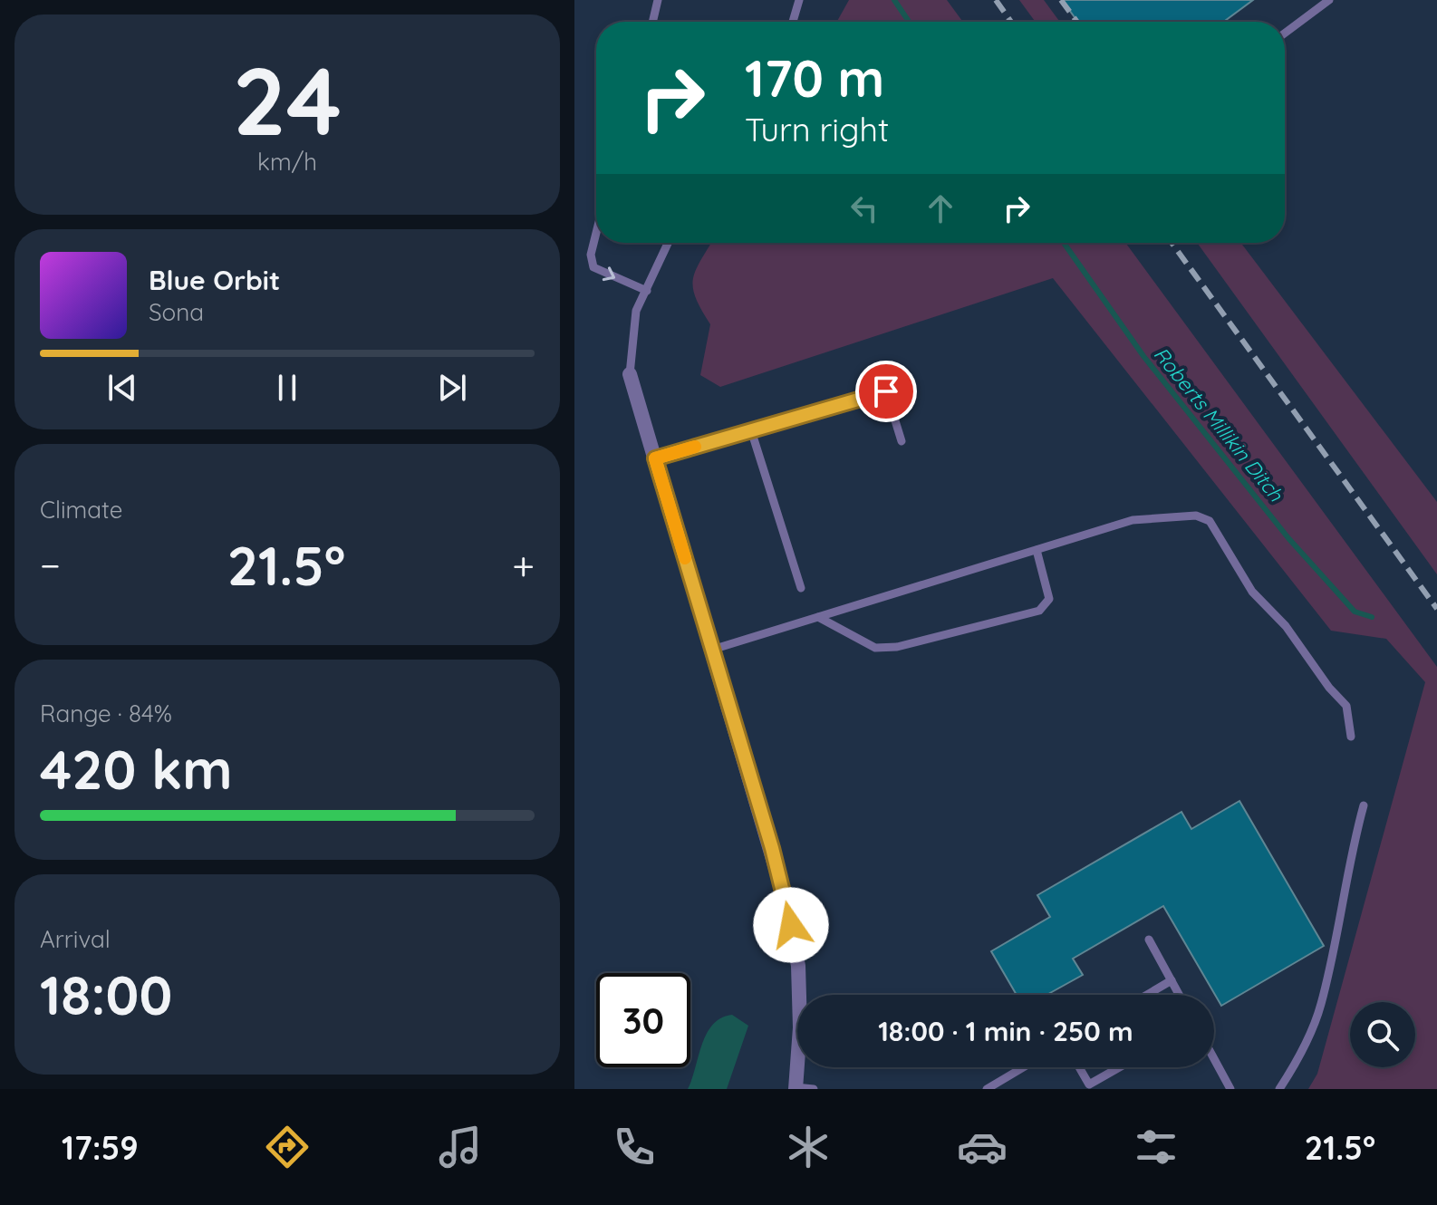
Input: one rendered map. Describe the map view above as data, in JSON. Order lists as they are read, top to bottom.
{
  "water": ["Roberts Millikin Ditch"],
  "page": {
    "tile": [
      ["24", "km/h"],
      "Climate",
      ["Range · 84%", "420 km"],
      ["Arrival", "18:00"]
    ],
    "turn": ["170 m", "Turn right"],
    "song": ["Blue Orbit", "Sona"],
    "heat": ["−", "21.5°", "+"],
    "limit": "30",
    "trip": "18:00 · 1 min · 250 m",
    "tabs": ["17:59", "21.5°"]
  }
}
